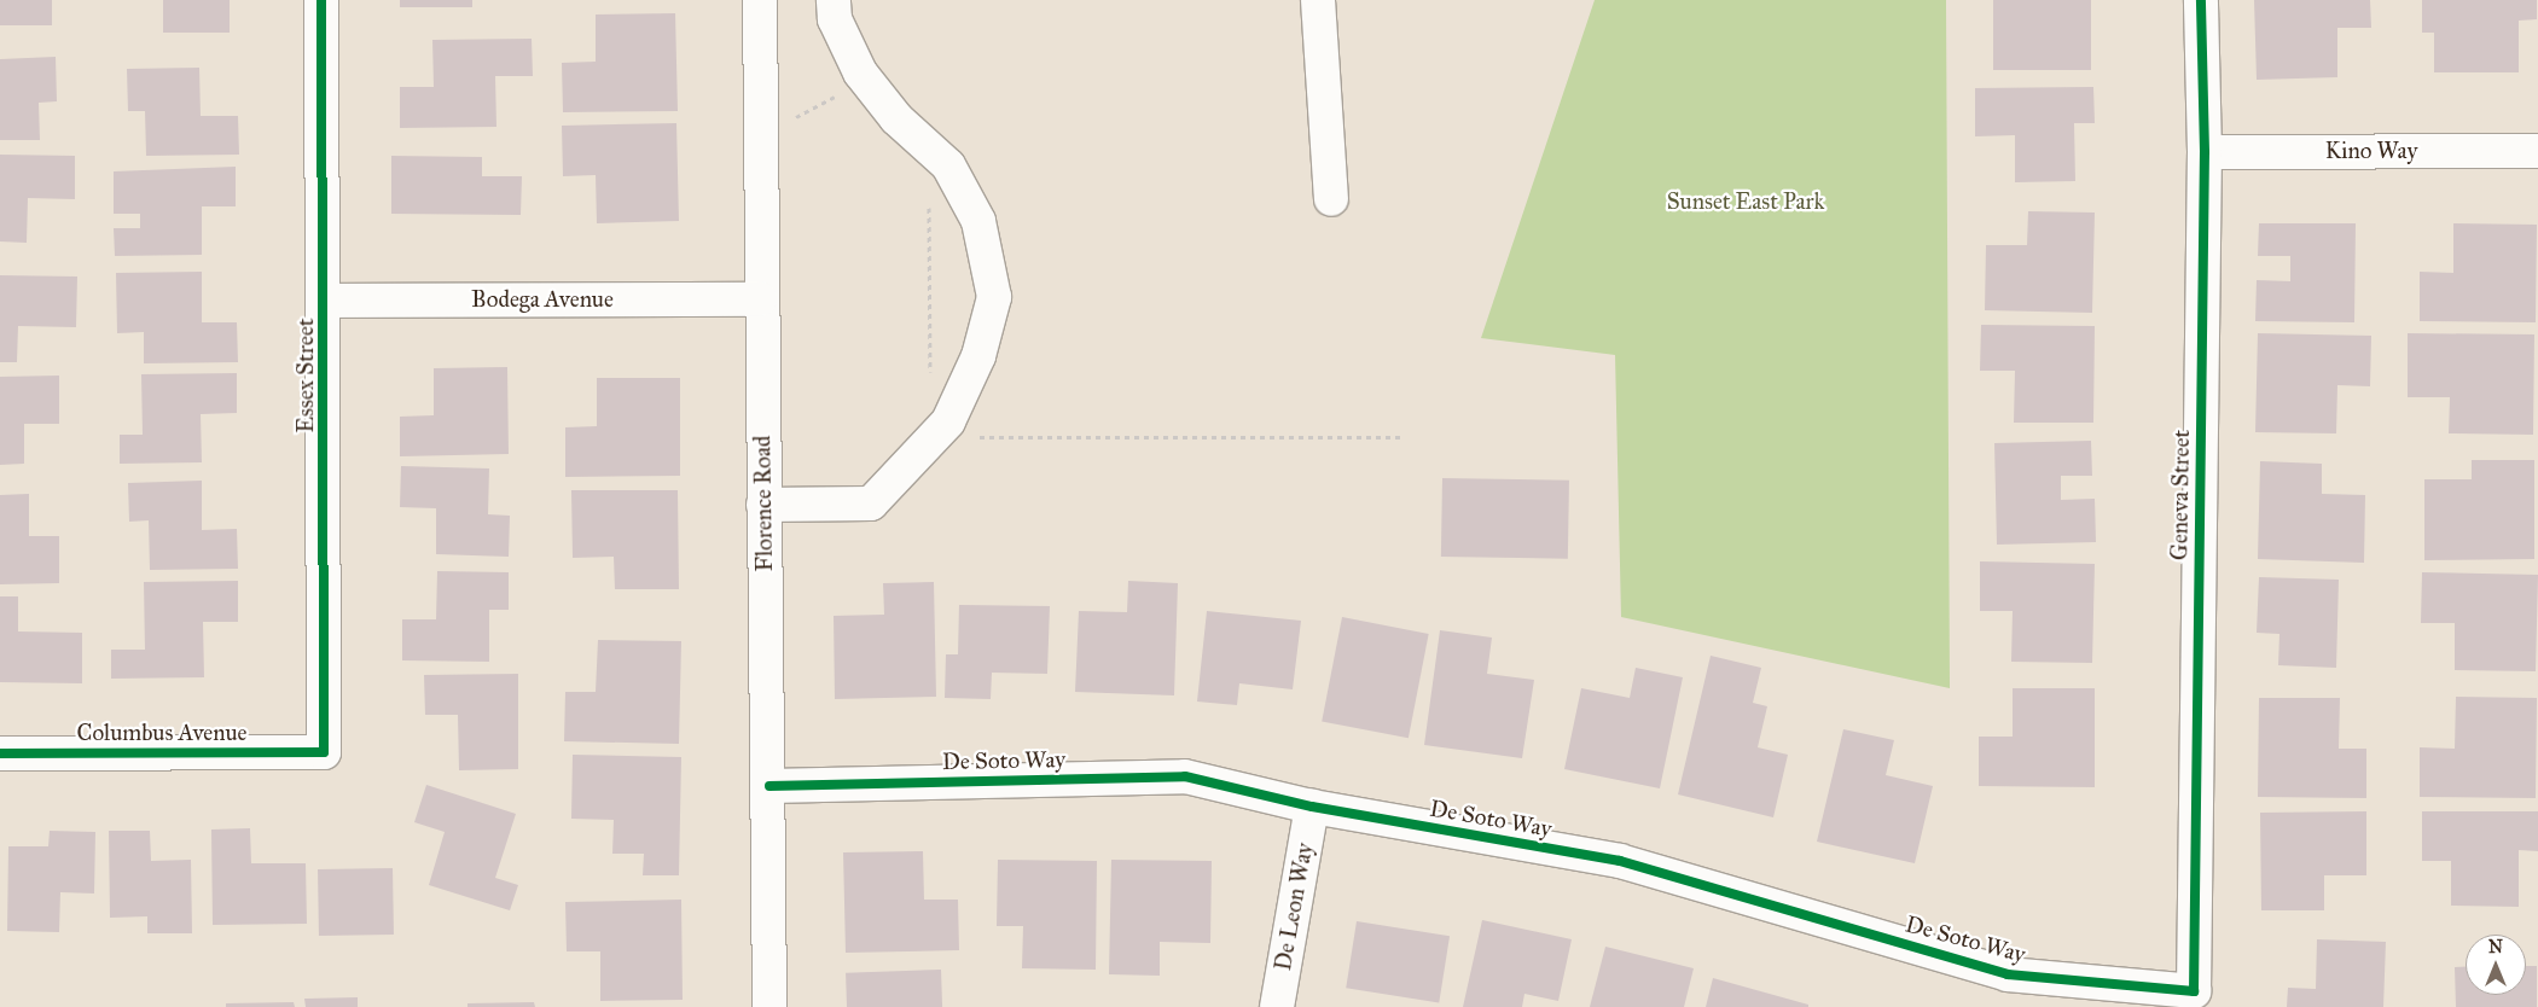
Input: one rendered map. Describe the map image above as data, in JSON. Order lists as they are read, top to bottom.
{
  "streets": {
    "street": [
      "Kino Way",
      "Bodega Avenue",
      "Essex Street",
      "Geneva Street",
      "Florence Road",
      "Columbus Avenue",
      "De Soto Way",
      "De Leon Way"
    ]
  },
  "crossings": [
    ["Kino Way", "Geneva Street"],
    ["Bodega Avenue", "Essex Street"],
    ["Bodega Avenue", "Florence Road"],
    ["Essex Street", "Columbus Avenue"],
    ["Geneva Street", "De Soto Way"],
    ["Florence Road", "De Soto Way"],
    ["De Soto Way", "De Leon Way"]
  ],
  "parks": ["Sunset East Park"],
  "north": "top"
}
